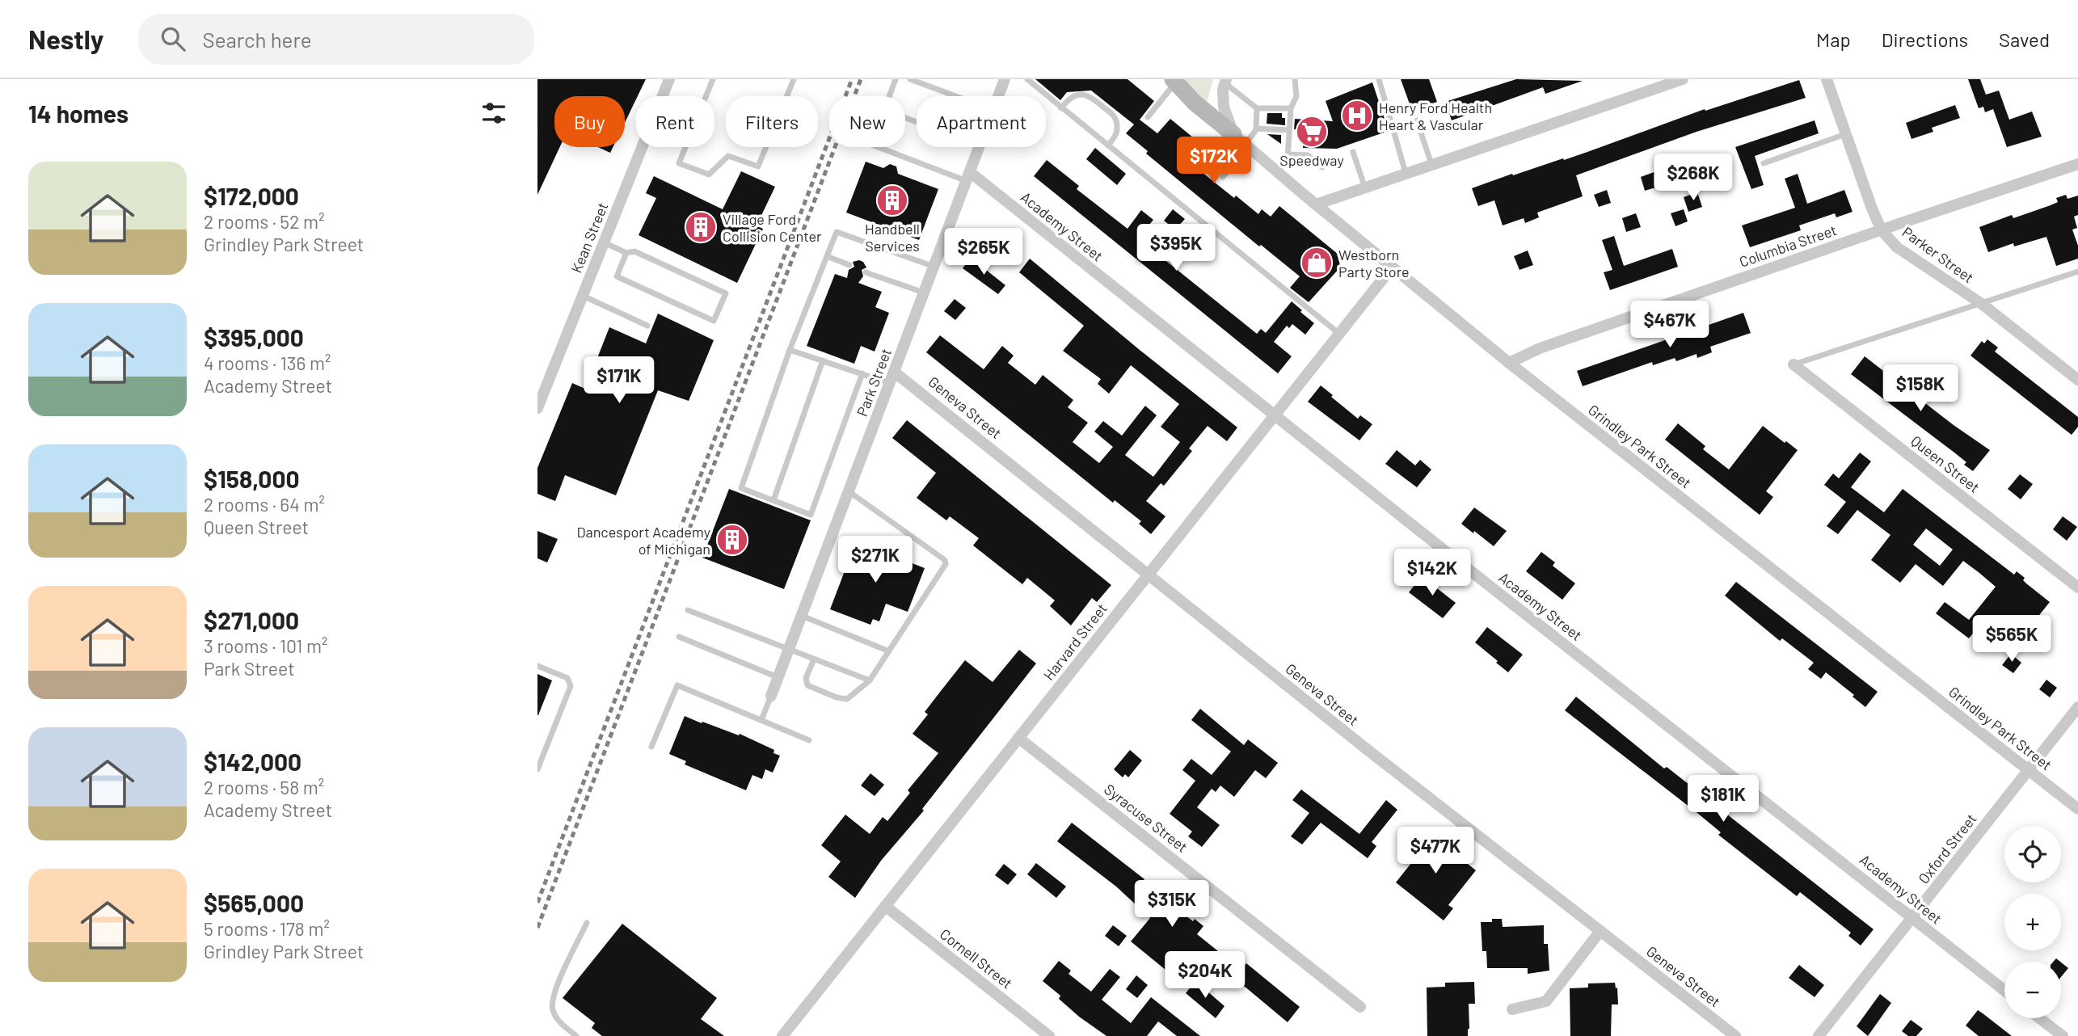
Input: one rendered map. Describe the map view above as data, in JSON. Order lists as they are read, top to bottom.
{
  "streets": {
    "street": [
      "Academy Street",
      "Kean Street",
      "Columbia Street",
      "Parker Street",
      "Park Street",
      "Geneva Street",
      "Grindley Park Street",
      "Queen Street",
      "Harvard Street",
      "Syracuse Street",
      "Oxford Street",
      "Cornell Street"
    ]
  },
  "crossings": [
    ["Academy Street", "Park Street"],
    ["Academy Street", "Harvard Street"],
    ["Academy Street", "Oxford Street"],
    ["Columbia Street", "Parker Street"],
    ["Columbia Street", "Grindley Park Street"],
    ["Park Street", "Geneva Street"],
    ["Geneva Street", "Harvard Street"],
    ["Grindley Park Street", "Harvard Street"],
    ["Grindley Park Street", "Oxford Street"],
    ["Harvard Street", "Syracuse Street"],
    ["Harvard Street", "Cornell Street"]
  ],
  "places": {
    "hospital": ["Henry Ford Health Heart & Vascular"],
    "supermarket": ["Speedway"],
    "building": ["Handbell Services", "Village Ford Collision Center", "Dancesport Academy of Michigan"],
    "shop": ["Westborn Party Store"]
  },
  "page": {
    "header": "Nestly",
    "search": "Search here",
    "nav": ["Map", "Directions", "Saved"],
    "heading": "14 homes",
    "chip": [
      "Buy",
      "Rent",
      "Filters",
      "New",
      "Apartment"
    ],
    "price": [
      "$172K",
      "$268K",
      "$395K",
      "$265K",
      "$467K",
      "$171K",
      "$158K",
      "$271K",
      "$142K",
      "$565K",
      "$181K",
      "$477K",
      "$315K",
      "$204K"
    ],
    "list": [
      {
        "name": "$172,000",
        "note": "2 rooms · 52 m² · Grindley Park Street"
      },
      {
        "name": "$395,000",
        "note": "4 rooms · 136 m² · Academy Street"
      },
      {
        "name": "$158,000",
        "note": "2 rooms · 64 m² · Queen Street"
      },
      {
        "name": "$271,000",
        "note": "3 rooms · 101 m² · Park Street"
      },
      {
        "name": "$142,000",
        "note": "2 rooms · 58 m² · Academy Street"
      },
      {
        "name": "$565,000",
        "note": "5 rooms · 178 m² · Grindley Park Street"
      }
    ],
    "map_buttons": ["+", "−"]
  }
}
